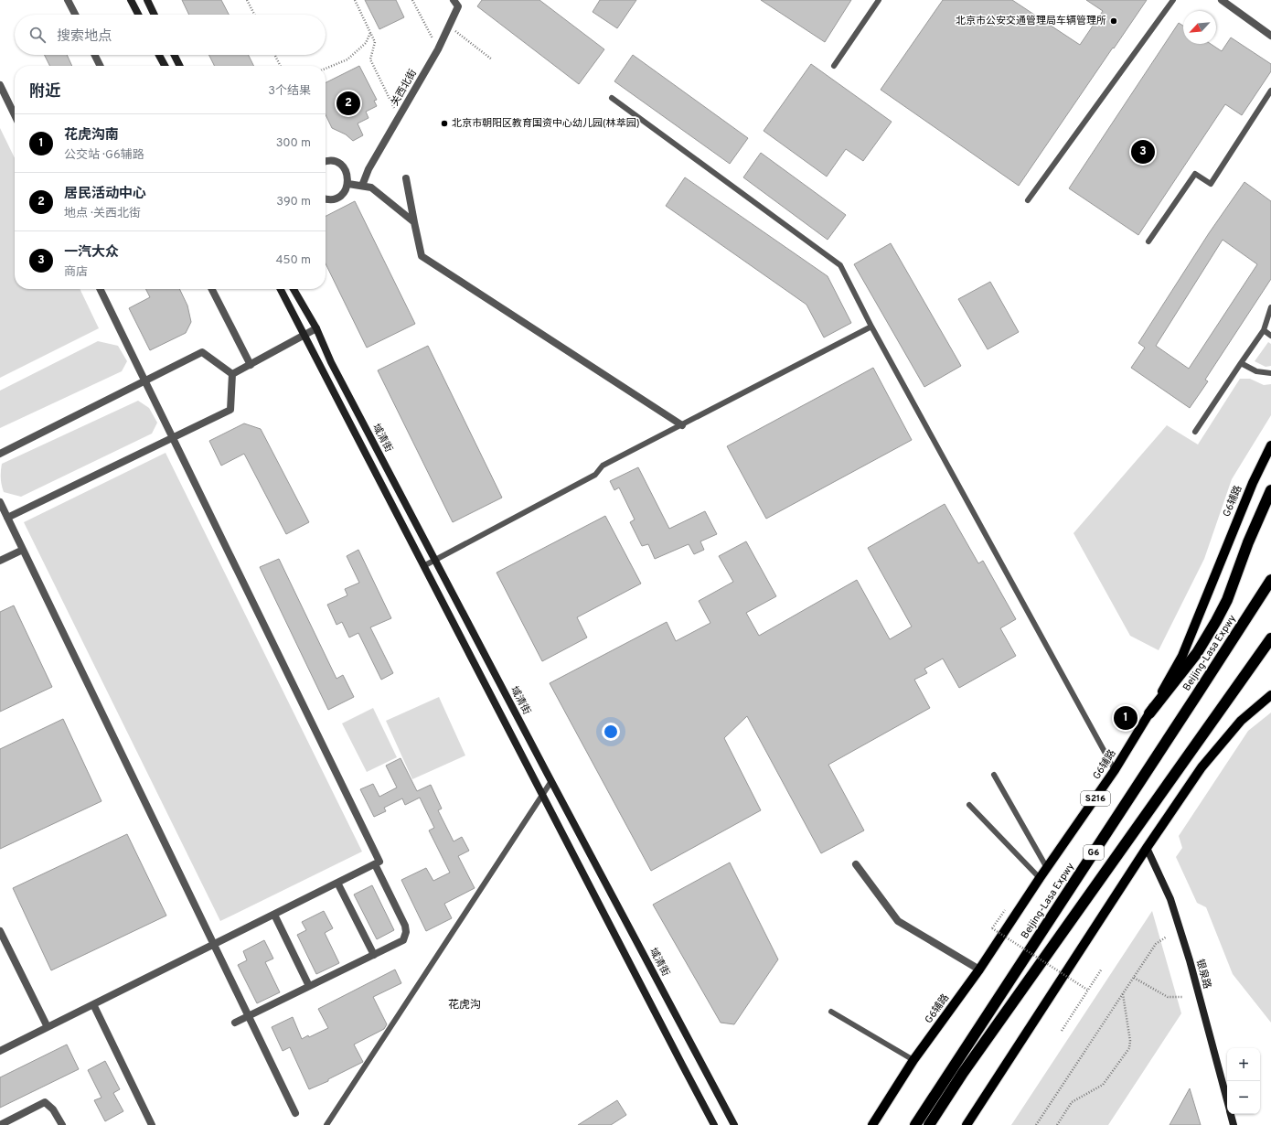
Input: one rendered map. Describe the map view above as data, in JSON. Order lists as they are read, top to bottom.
{
  "streets": {
    "highway": ["Beijing-Lasa Expwy", "G6"],
    "main road": ["G6辅路", "S216"],
    "street": ["关西北街", "域清街", "银泉路"]
  },
  "districts": ["花虎沟"],
  "places": ["北京市公安交通管理局车辆管理所", "北京市朝阳区教育国资中心幼儿园(林萃园)"],
  "north": "bottom left",
  "page": {
    "search": "搜索地点",
    "heading": ["附近", "3个结果"],
    "pins": ["2", "3", "1"],
    "list": [
      {
        "mark": "1",
        "name": "花虎沟南",
        "note": "公交站 · G6辅路",
        "value": "300 m"
      },
      {
        "mark": "2",
        "name": "居民活动中心",
        "note": "地点 · 关西北街",
        "value": "390 m"
      },
      {
        "mark": "3",
        "name": "一汽大众",
        "note": "商店",
        "value": "450 m"
      }
    ],
    "map_buttons": ["+", "−"]
  }
}
